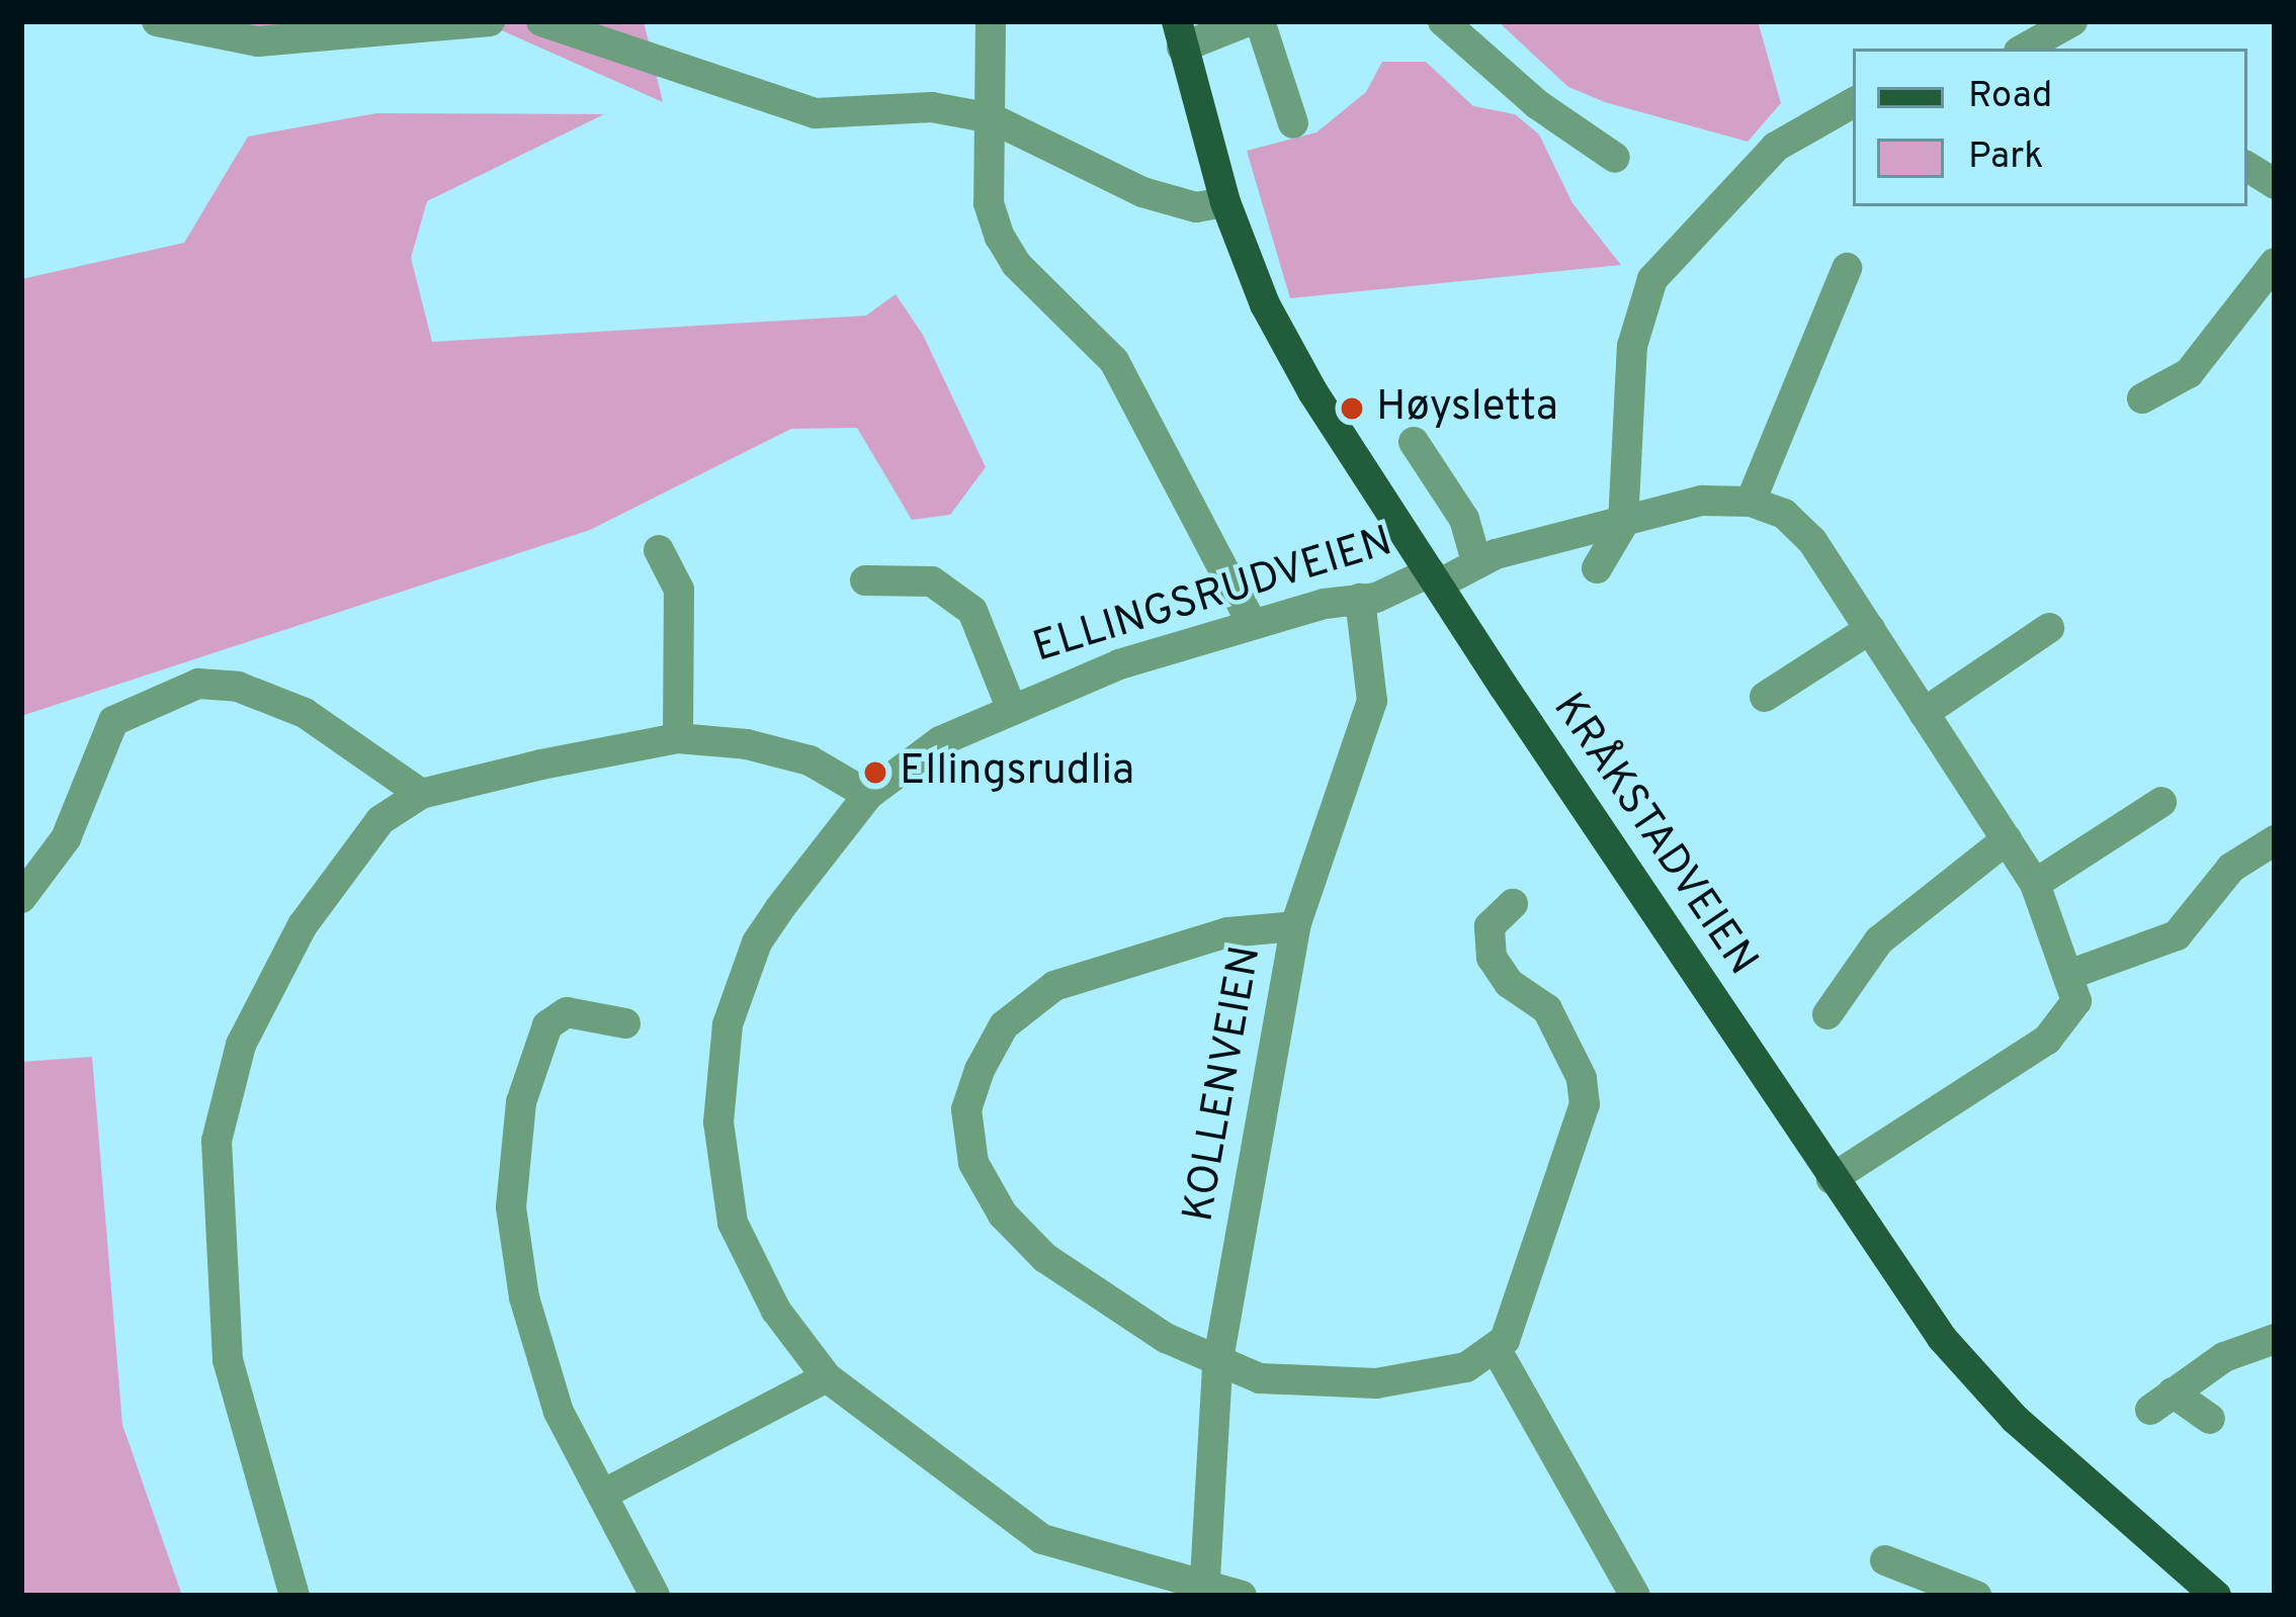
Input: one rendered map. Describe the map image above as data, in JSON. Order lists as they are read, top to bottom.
{
  "streets": {
    "main road": ["KRÅKSTADVEIEN"],
    "street": ["ELLINGSRUDVEIEN", "KOLLENVEIEN"]
  },
  "crossings": [
    ["ELLINGSRUDVEIEN", "KRÅKSTADVEIEN"],
    ["ELLINGSRUDVEIEN", "KOLLENVEIEN"]
  ],
  "places": ["Høysletta", "Ellingsrudlia"],
  "legend": ["Road", "Park"]
}
